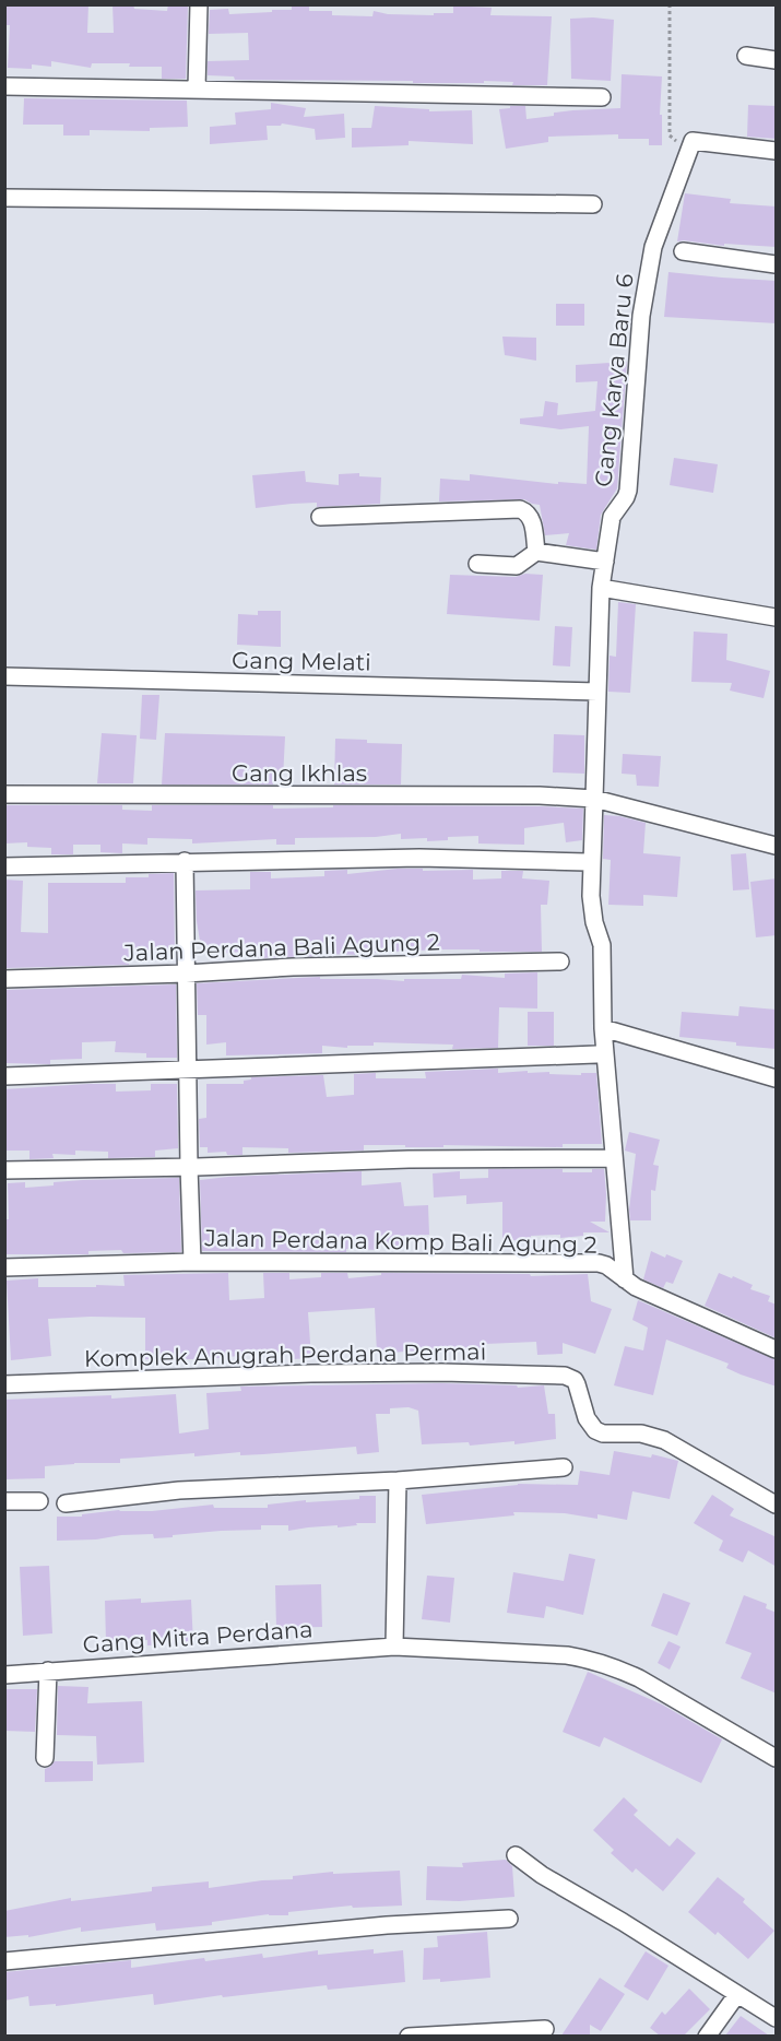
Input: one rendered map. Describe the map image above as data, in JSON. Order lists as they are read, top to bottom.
{
  "streets": {
    "street": [
      "Gang Karya Baru 6",
      "Gang Melati",
      "Gang Ikhlas",
      "Jalan Perdana Bali Agung 2",
      "Jalan Perdana Komp Bali Agung 2",
      "Komplek Anugrah Perdana Permai",
      "Gang Mitra Perdana"
    ]
  },
  "crossings": [
    ["Gang Karya Baru 6", "Gang Melati"],
    ["Gang Karya Baru 6", "Gang Ikhlas"],
    ["Gang Karya Baru 6", "Jalan Perdana Komp Bali Agung 2"]
  ]
}
